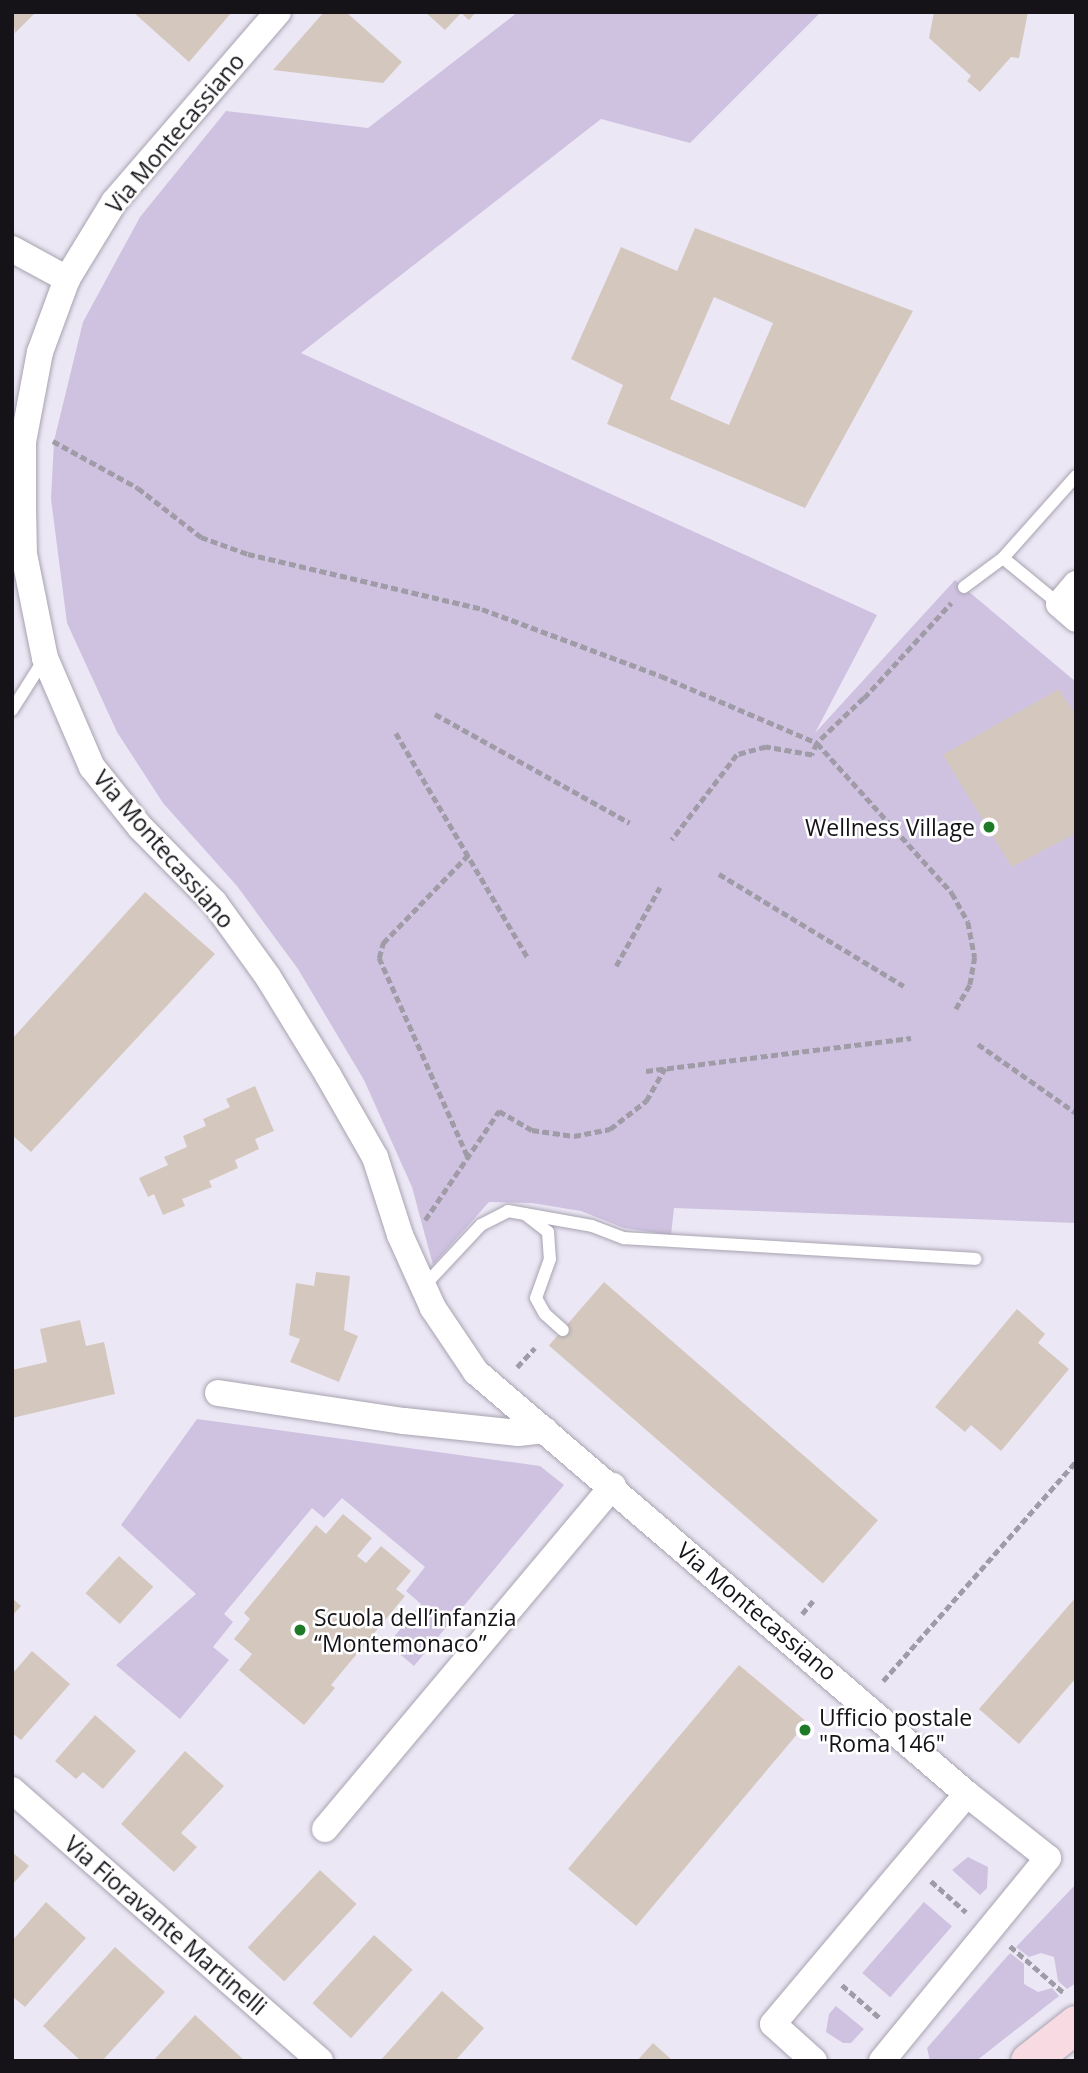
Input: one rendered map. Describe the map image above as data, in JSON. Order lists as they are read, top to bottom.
{
  "streets": {
    "street": ["Via Montecassiano", "Via Fioravante Martinelli"]
  },
  "places": ["Wellness Village", "Scuola dell’infanzia “Montemonaco”", "Ufficio postale \"Roma 146\""]
}
